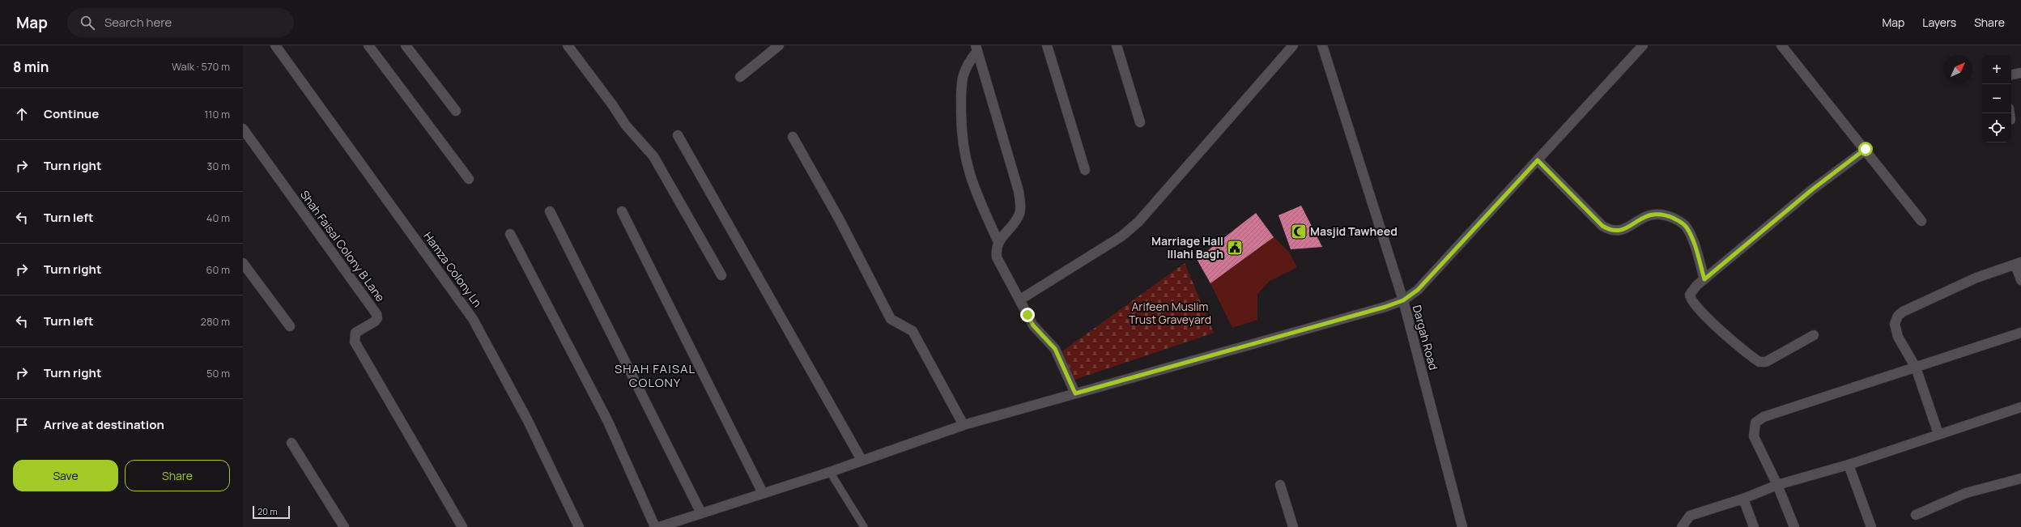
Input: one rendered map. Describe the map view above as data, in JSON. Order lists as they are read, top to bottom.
{
  "streets": {
    "street": ["Shah Faisal Colony B Lane", "Hamza Colony Ln", "Dargah Road"]
  },
  "districts": ["SHAH FAISAL COLONY"],
  "parks": ["Arifeen Muslim Trust Graveyard"],
  "places": {
    "mosque": ["Masjid Tawheed"],
    "public building": ["Marriage Hall Illahi Bagh"]
  },
  "scale_bar": "20 m",
  "north": "top right",
  "page": {
    "header": "Map",
    "search": "Search here",
    "nav": ["Map", "Layers", "Share"],
    "heading": ["8 min", "Walk · 570 m"],
    "map_buttons": ["+", "−"],
    "list": [
      ["Continue", "110 m"],
      ["Turn right", "30 m"],
      ["Turn left", "40 m"],
      ["Turn right", "60 m"],
      ["Turn left", "280 m"],
      ["Turn right", "50 m"],
      "Arrive at destination"
    ],
    "buttons": ["Save", "Share"],
    "scale": "20 m"
  }
}
